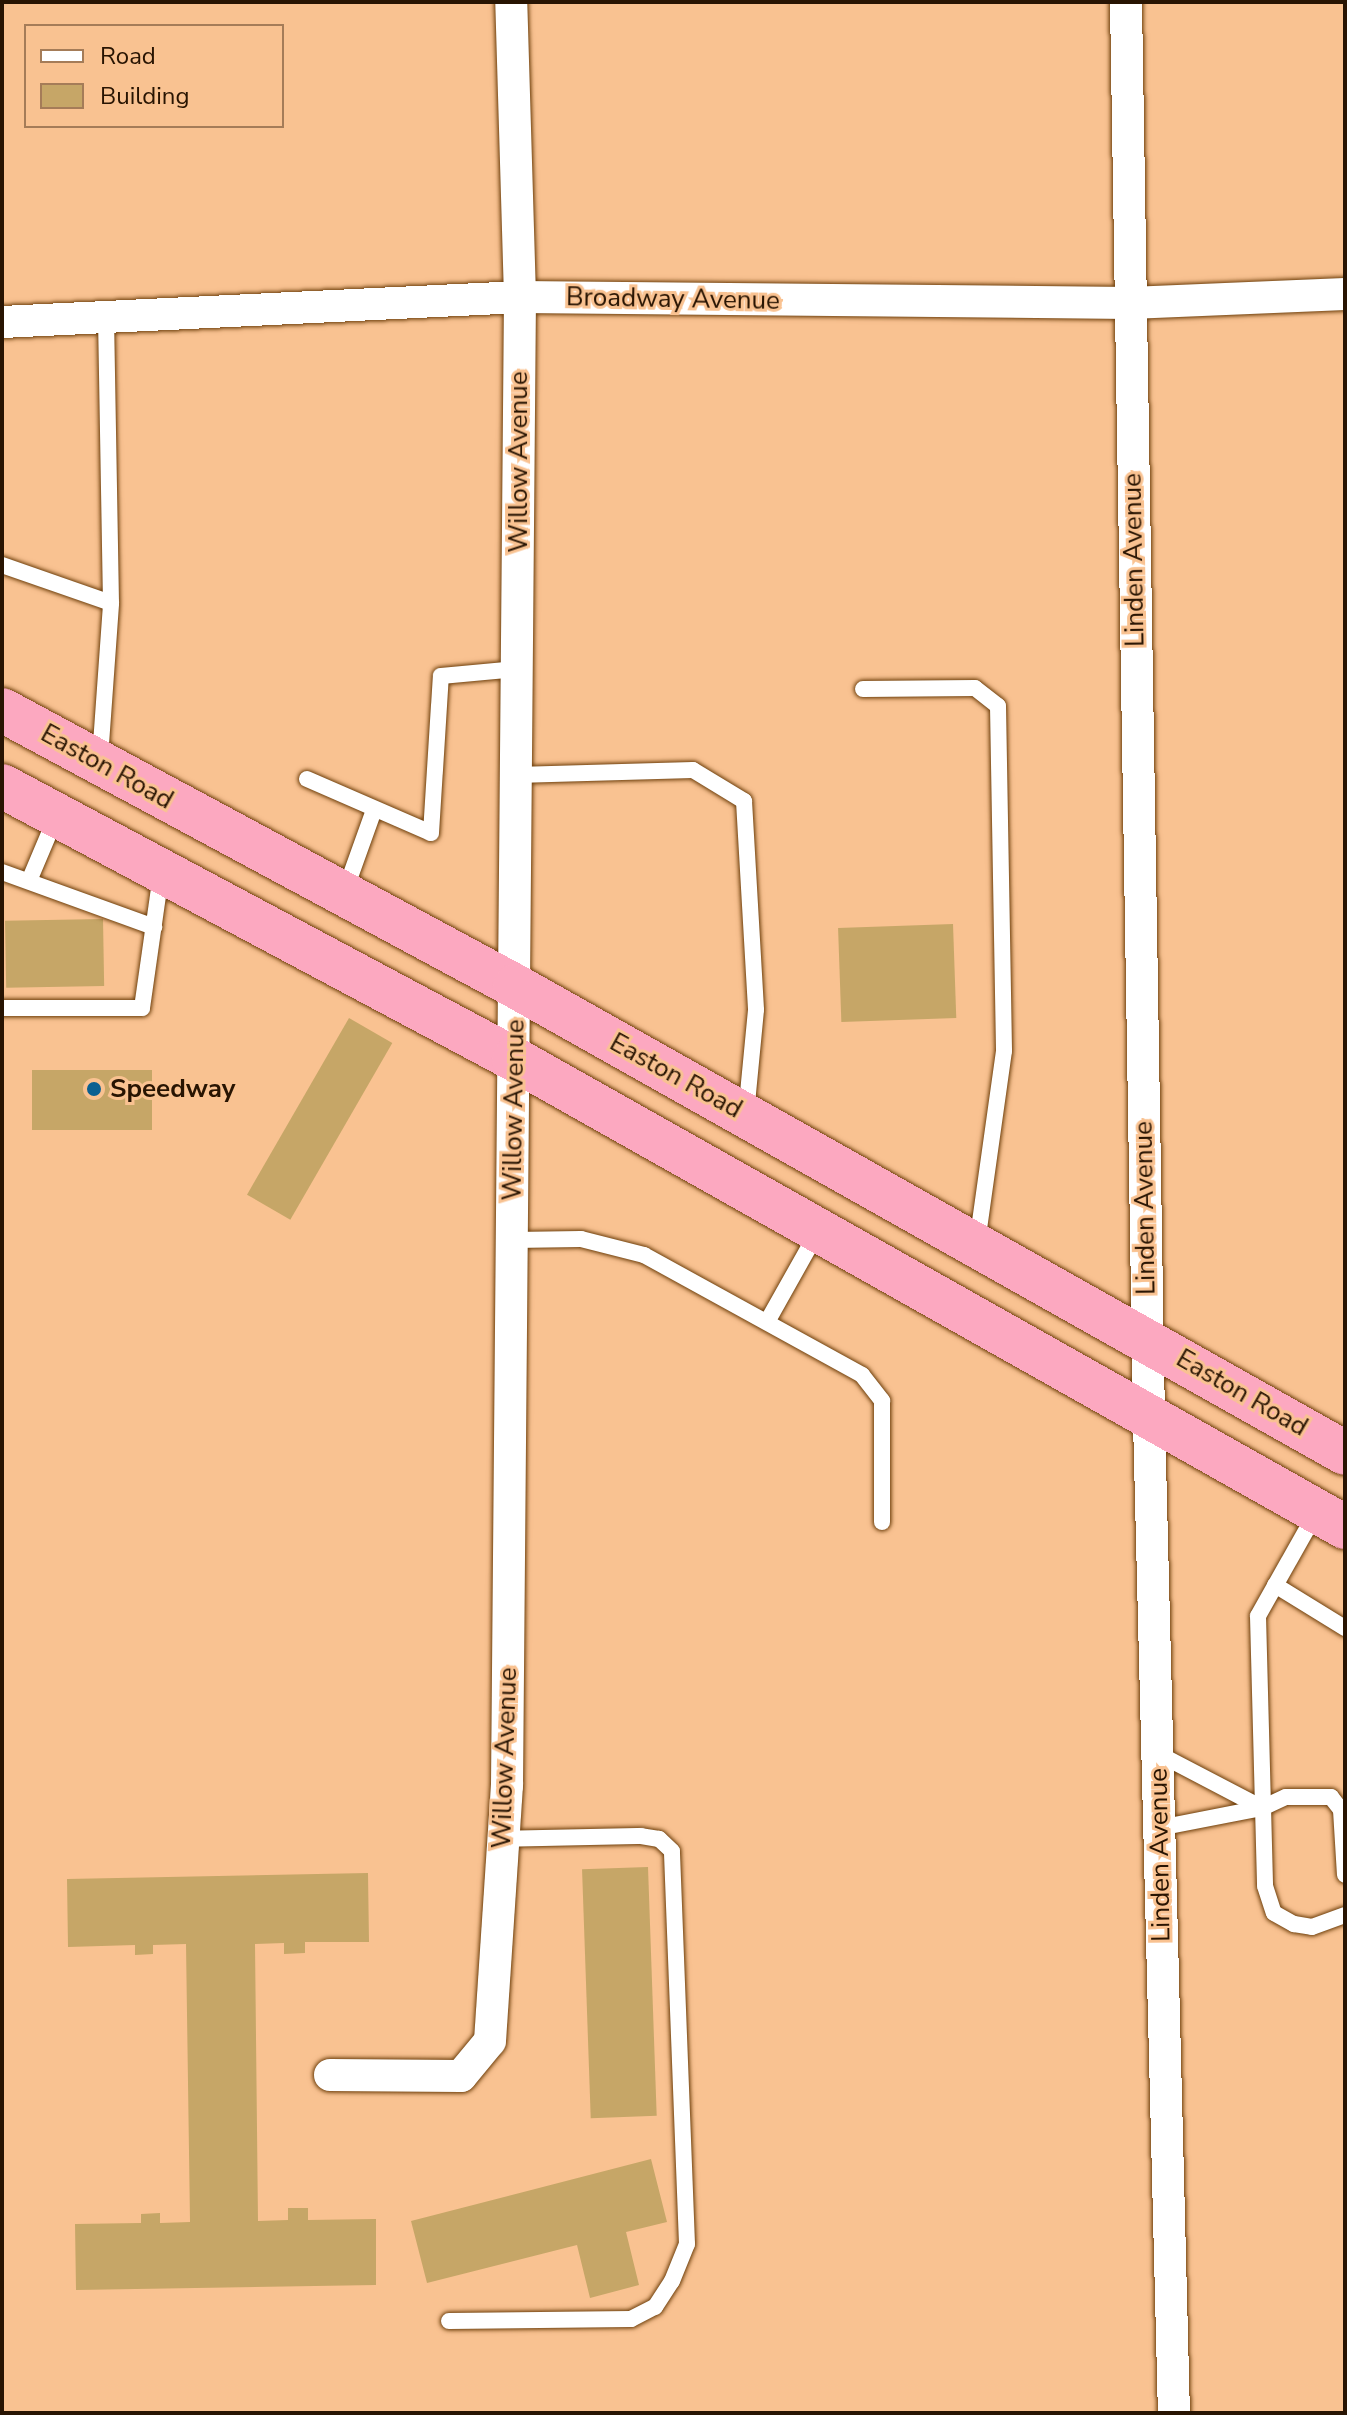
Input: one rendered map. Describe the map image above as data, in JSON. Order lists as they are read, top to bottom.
{
  "streets": {
    "highway": ["Easton Road"],
    "street": ["Broadway Avenue", "Willow Avenue", "Linden Avenue"]
  },
  "crossings": [
    ["Broadway Avenue", "Willow Avenue"],
    ["Broadway Avenue", "Linden Avenue"],
    ["Willow Avenue", "Easton Road"],
    ["Linden Avenue", "Easton Road"]
  ],
  "places": ["Speedway"],
  "legend": ["Road", "Building"]
}
